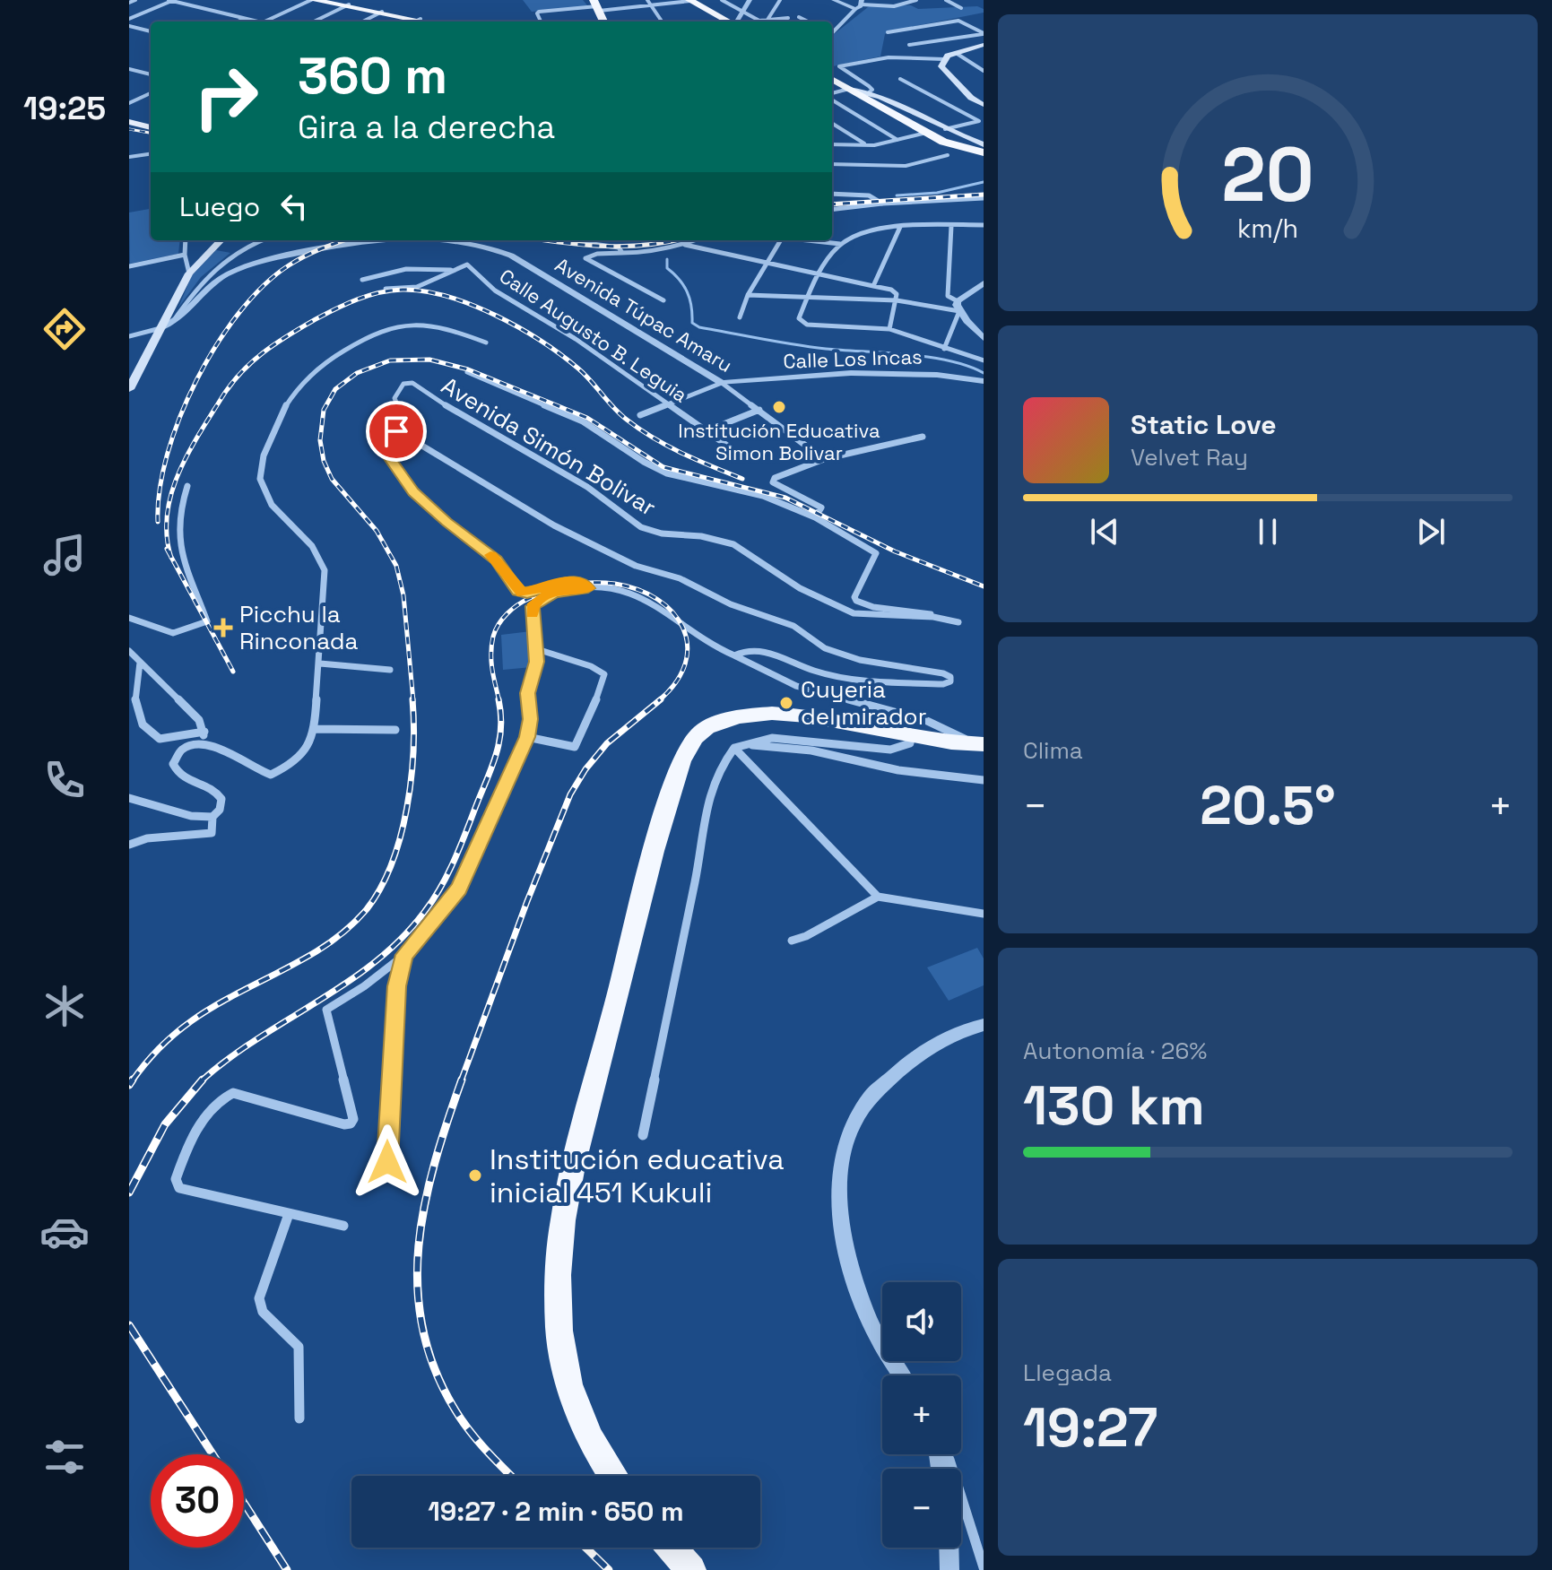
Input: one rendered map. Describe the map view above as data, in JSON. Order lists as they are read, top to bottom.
{
  "streets": {
    "street": [
      "Avenida Túpac Amaru",
      "Calle Augusto B. Leguia",
      "Calle Los Incas",
      "Avenida Simón Bolivar"
    ]
  },
  "crossings": [
    ["Avenida Túpac Amaru", "Calle Los Incas"]
  ],
  "places": {
    "other": ["Institución Educativa Simon Bolivar", "Cuyeria del mirador", "Institución educativa inicial 451 Kukuli"],
    "health": ["Picchu la Rinconada"]
  },
  "page": {
    "tabs": "19:25",
    "turn": ["360 m", "Gira a la derecha"],
    "then": "Luego",
    "song": ["Static Love", "Velvet Ray"],
    "tile": [
      "Clima",
      ["Autonomía · 26%", "130 km"],
      ["Llegada", "19:27"]
    ],
    "heat": ["−", "20.5°", "+"],
    "map_buttons": ["+", "−"],
    "limit": "30",
    "trip": "19:27 · 2 min · 650 m",
    "gauge": ["20", "km/h"]
  }
}
